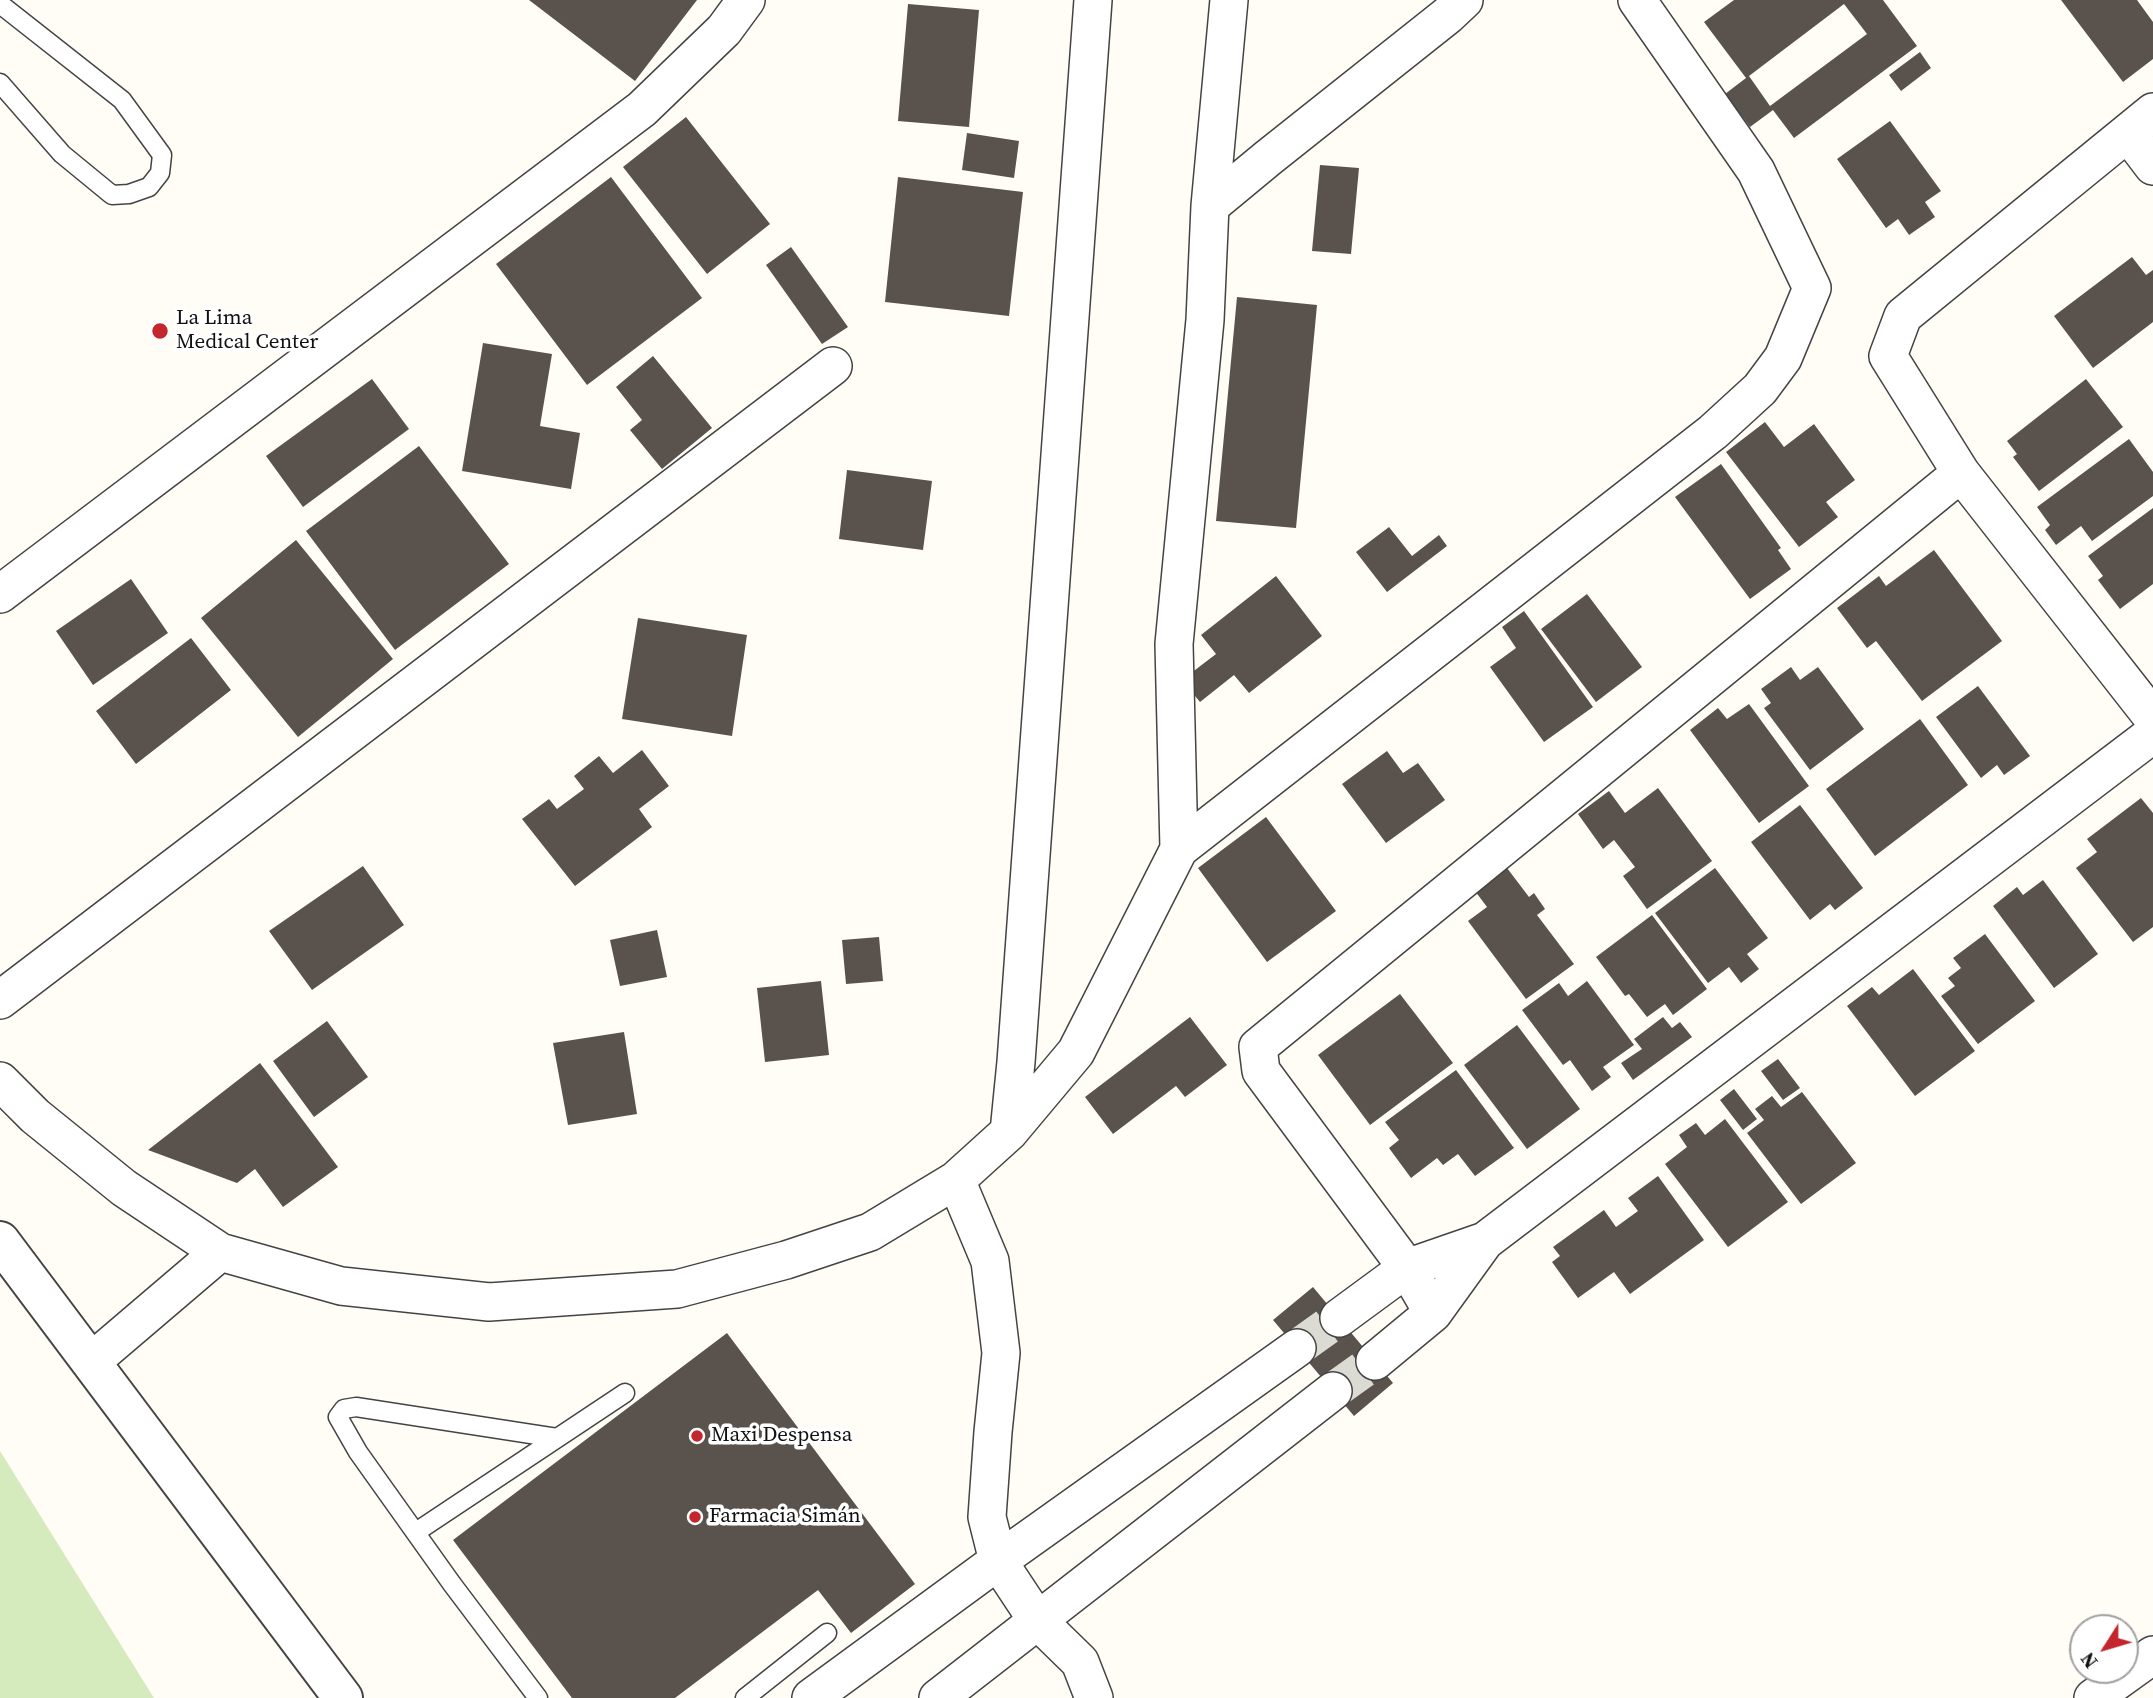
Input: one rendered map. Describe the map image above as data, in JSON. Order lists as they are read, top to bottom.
{
  "places": ["La Lima Medical Center", "Maxi Despensa", "Farmacia Simán"],
  "north": "bottom left"
}
